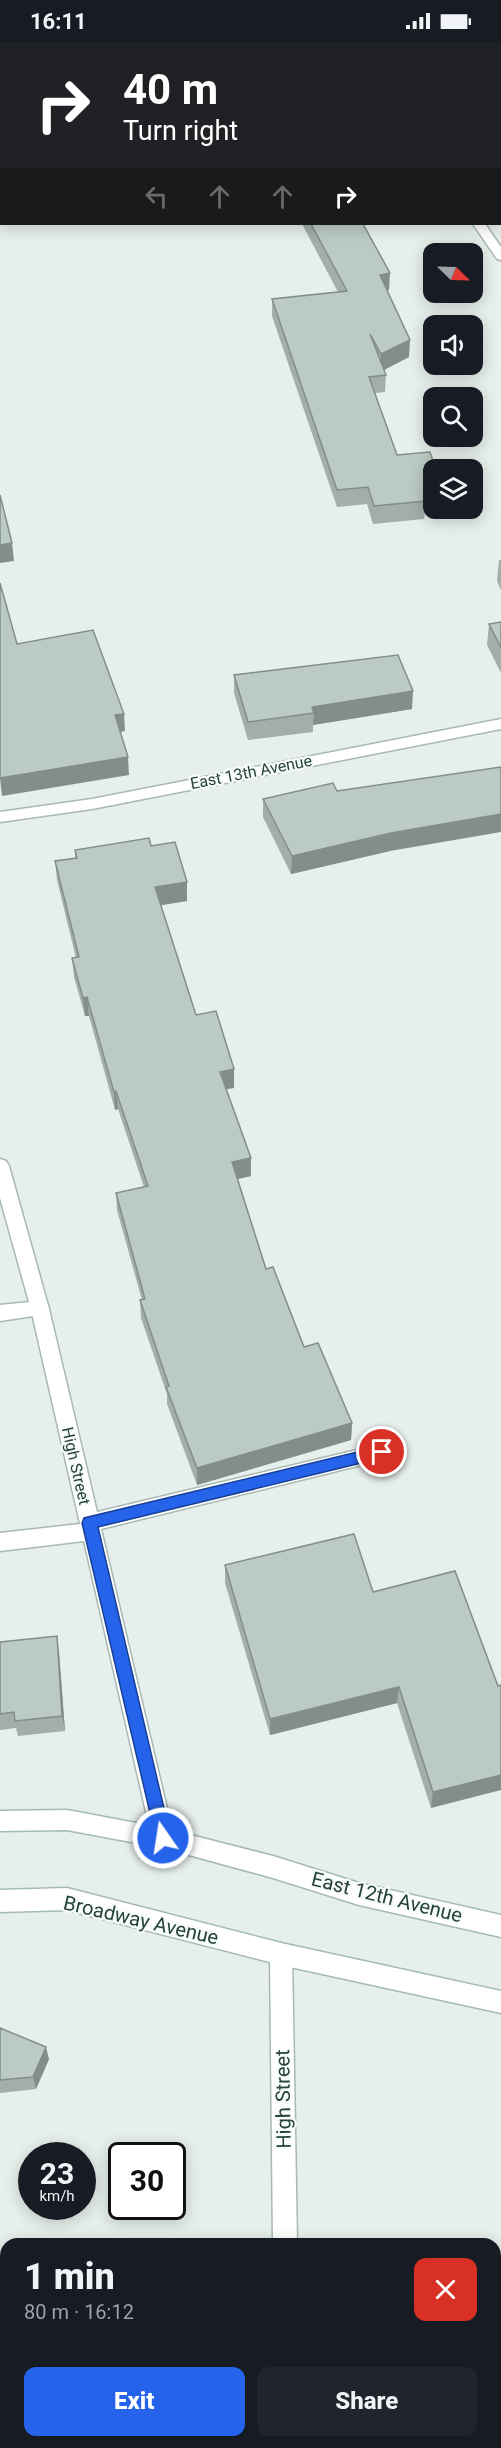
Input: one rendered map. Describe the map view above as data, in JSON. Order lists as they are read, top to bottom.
{
  "streets": {
    "street": [
      "East 13th Avenue",
      "High Street",
      "East 12th Avenue",
      "Broadway Avenue"
    ]
  },
  "crossings": [
    ["High Street", "East 12th Avenue"],
    ["High Street", "Broadway Avenue"]
  ],
  "north": "bottom right",
  "page": {
    "status": "16:11",
    "turn": ["40 m", "Turn right"],
    "speed": "23 km/h",
    "limit": "30",
    "heading": ["1 min", "80 m · 16:12"],
    "buttons": ["Exit", "Share"]
  }
}
